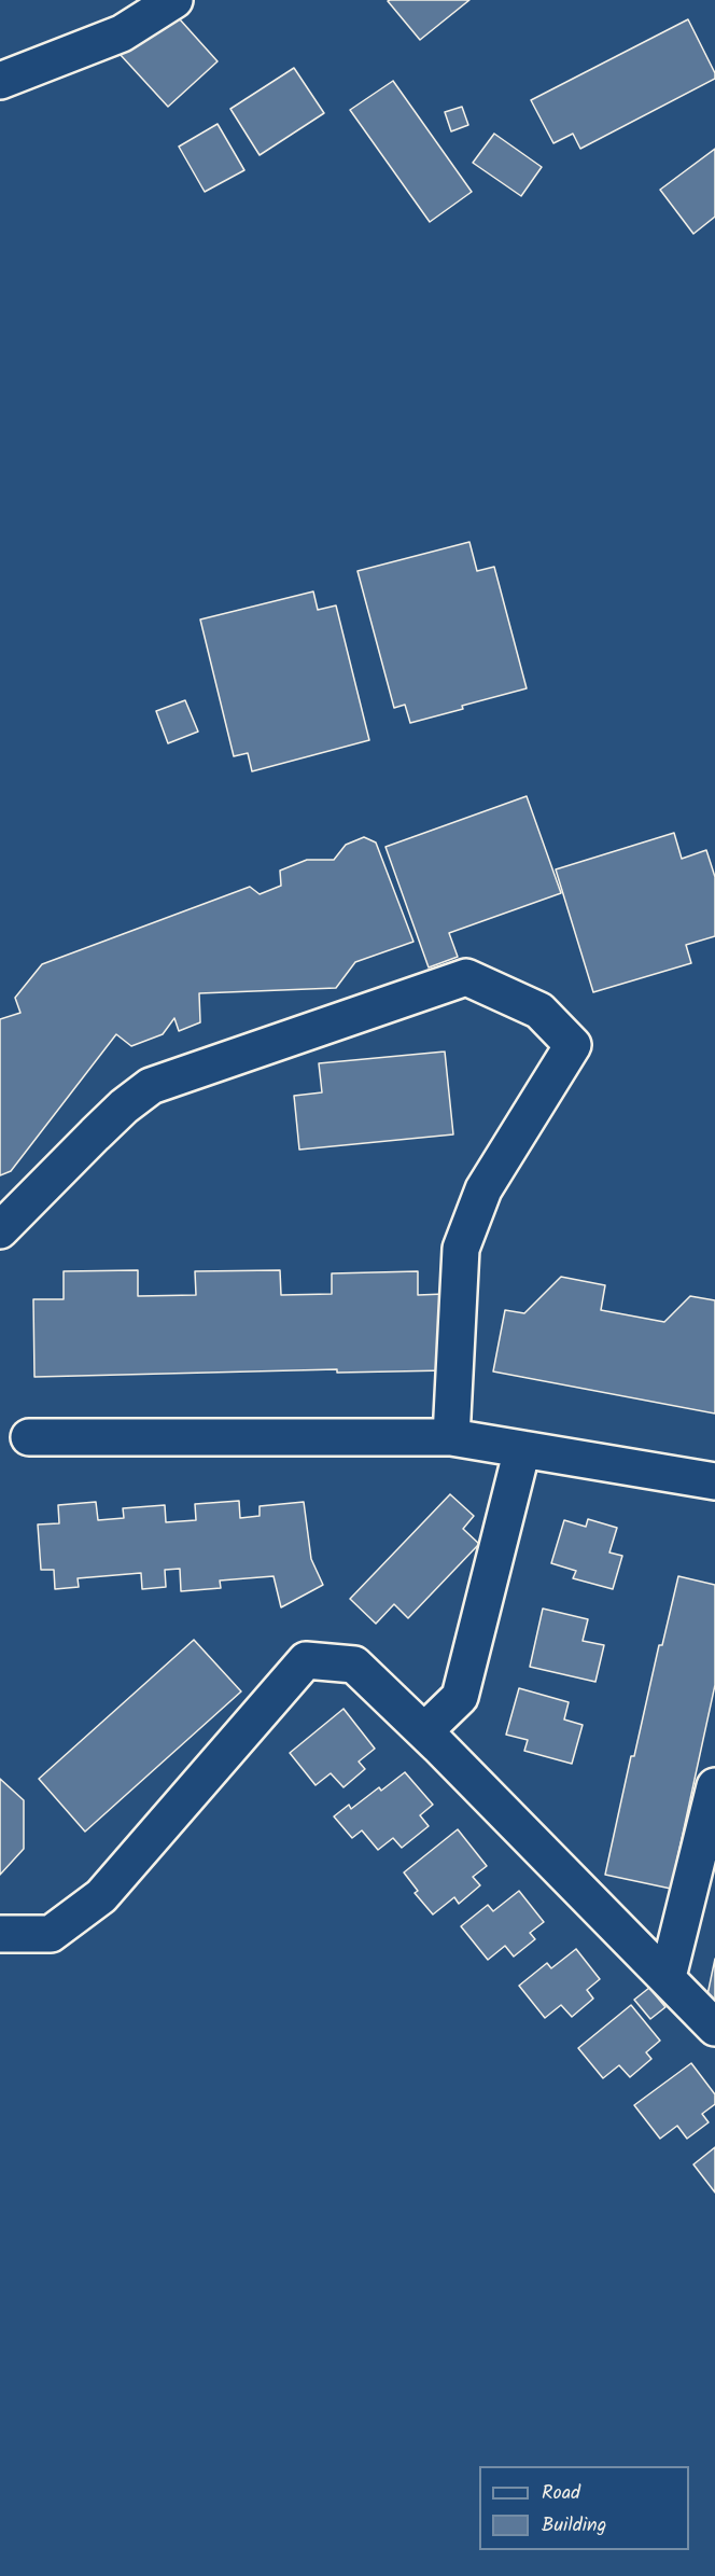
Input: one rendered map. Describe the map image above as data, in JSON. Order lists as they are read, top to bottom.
{
  "legend": ["Road", "Building"]
}
